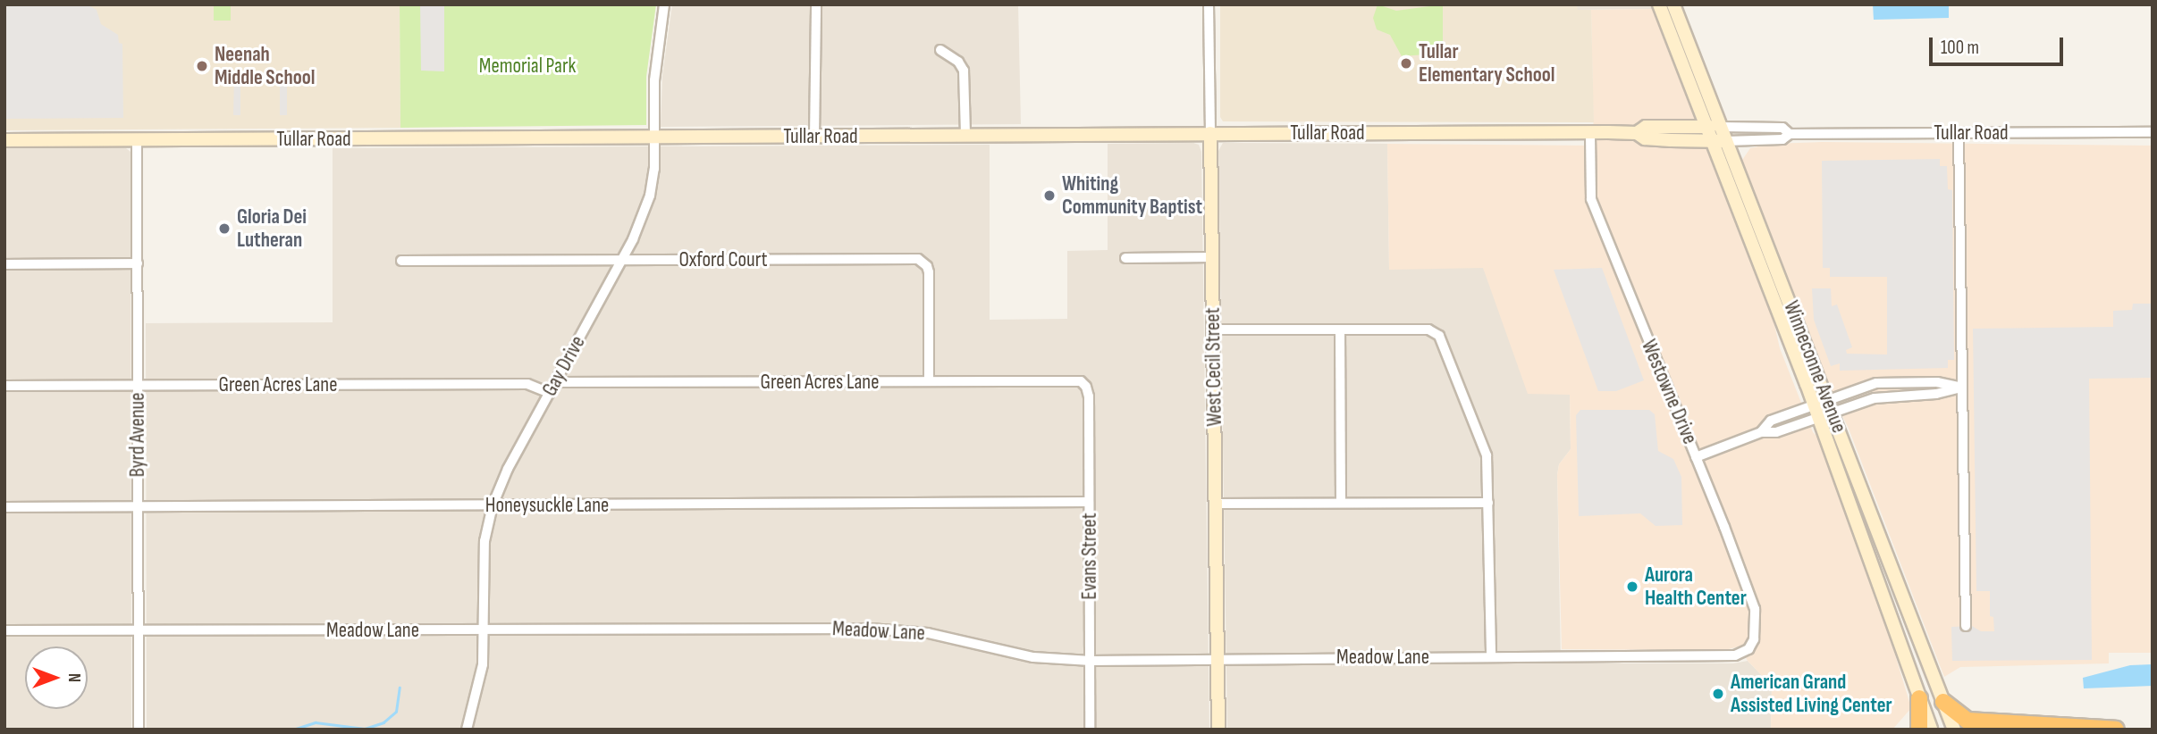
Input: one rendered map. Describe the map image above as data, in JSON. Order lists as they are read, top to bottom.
{
  "streets": {
    "main road": ["Tullar Road", "West Cecil Street", "Winneconne Avenue"],
    "street": [
      "Oxford Court",
      "Gay Drive",
      "Green Acres Lane",
      "Westowne Drive",
      "Byrd Avenue",
      "Honeysuckle Lane",
      "Evans Street",
      "Meadow Lane"
    ]
  },
  "crossings": [
    ["Tullar Road", "Gay Drive"],
    ["Tullar Road", "West Cecil Street"],
    ["Tullar Road", "Winneconne Avenue"],
    ["Tullar Road", "Westowne Drive"],
    ["Tullar Road", "Byrd Avenue"],
    ["Oxford Court", "Gay Drive"],
    ["Oxford Court", "Green Acres Lane"],
    ["Gay Drive", "Green Acres Lane"],
    ["Gay Drive", "Honeysuckle Lane"],
    ["Gay Drive", "Meadow Lane"],
    ["West Cecil Street", "Meadow Lane"],
    ["Green Acres Lane", "Byrd Avenue"],
    ["Green Acres Lane", "Evans Street"],
    ["Westowne Drive", "Meadow Lane"],
    ["Byrd Avenue", "Honeysuckle Lane"],
    ["Byrd Avenue", "Meadow Lane"],
    ["Honeysuckle Lane", "Evans Street"],
    ["Evans Street", "Meadow Lane"]
  ],
  "parks": ["Memorial Park"],
  "places": [
    "Tullar Elementary School",
    "Neenah Middle School",
    "Whiting Community Baptist",
    "Gloria Dei Lutheran",
    "Aurora Health Center",
    "American Grand Assisted Living Center"
  ],
  "scale_bar": "100 m",
  "north": "right"
}
